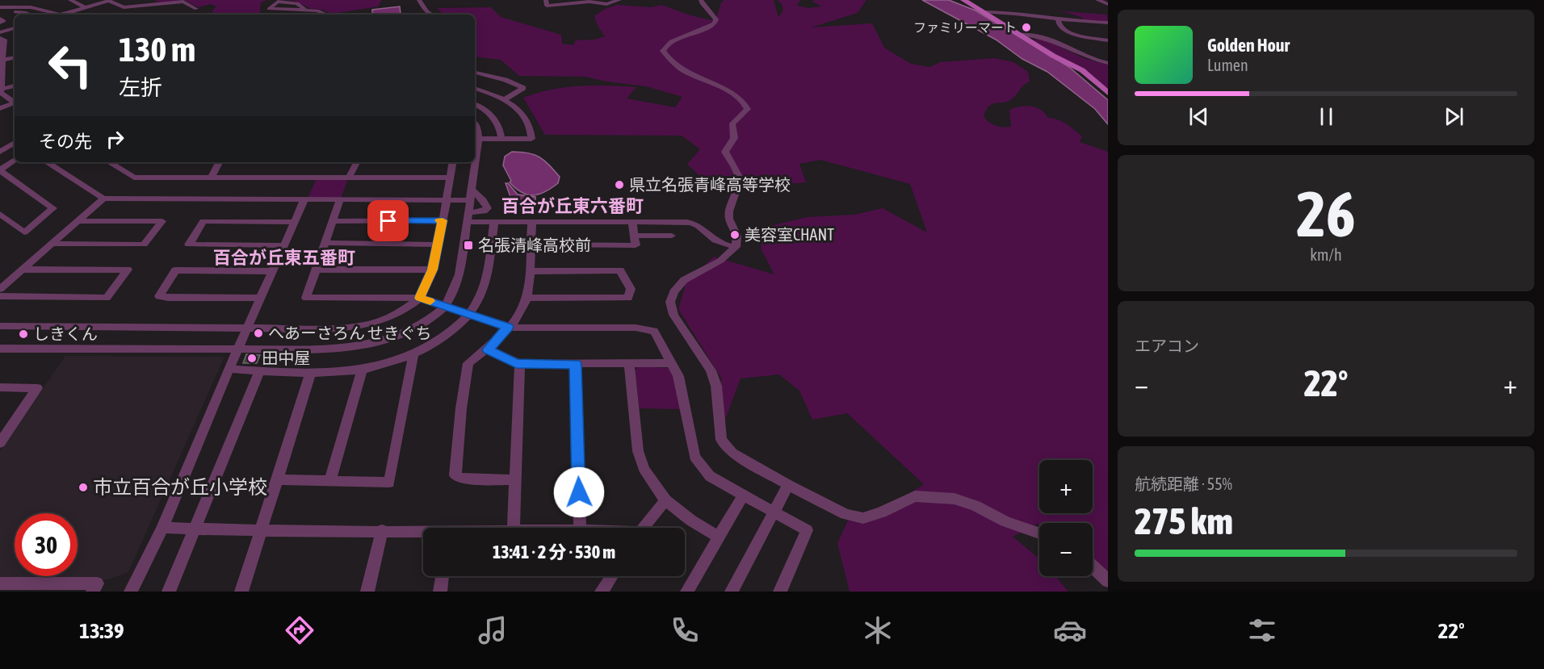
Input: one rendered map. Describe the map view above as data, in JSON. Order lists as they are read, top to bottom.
{
  "districts": ["百合が丘東六番町", "百合が丘東五番町"],
  "places": {
    "other": [
      "ファミリーマート",
      "県立名張青峰高等学校",
      "美容室CHANT",
      "へあーさろん せきぐち",
      "しきくん",
      "田中屋",
      "市立百合が丘小学校"
    ],
    "transit": ["名張清峰高校前"]
  },
  "page": {
    "turn": ["130 m", "左折"],
    "song": ["Golden Hour", "Lumen"],
    "then": "その先",
    "tile": [
      ["26", "km/h"],
      "エアコン",
      ["航続距離 · 55%", "275 km"]
    ],
    "heat": ["−", "22°", "+"],
    "map_buttons": ["+", "−"],
    "limit": "30",
    "trip": "13:41 · 2 分 · 530 m",
    "tabs": ["13:39", "22°"]
  }
}
